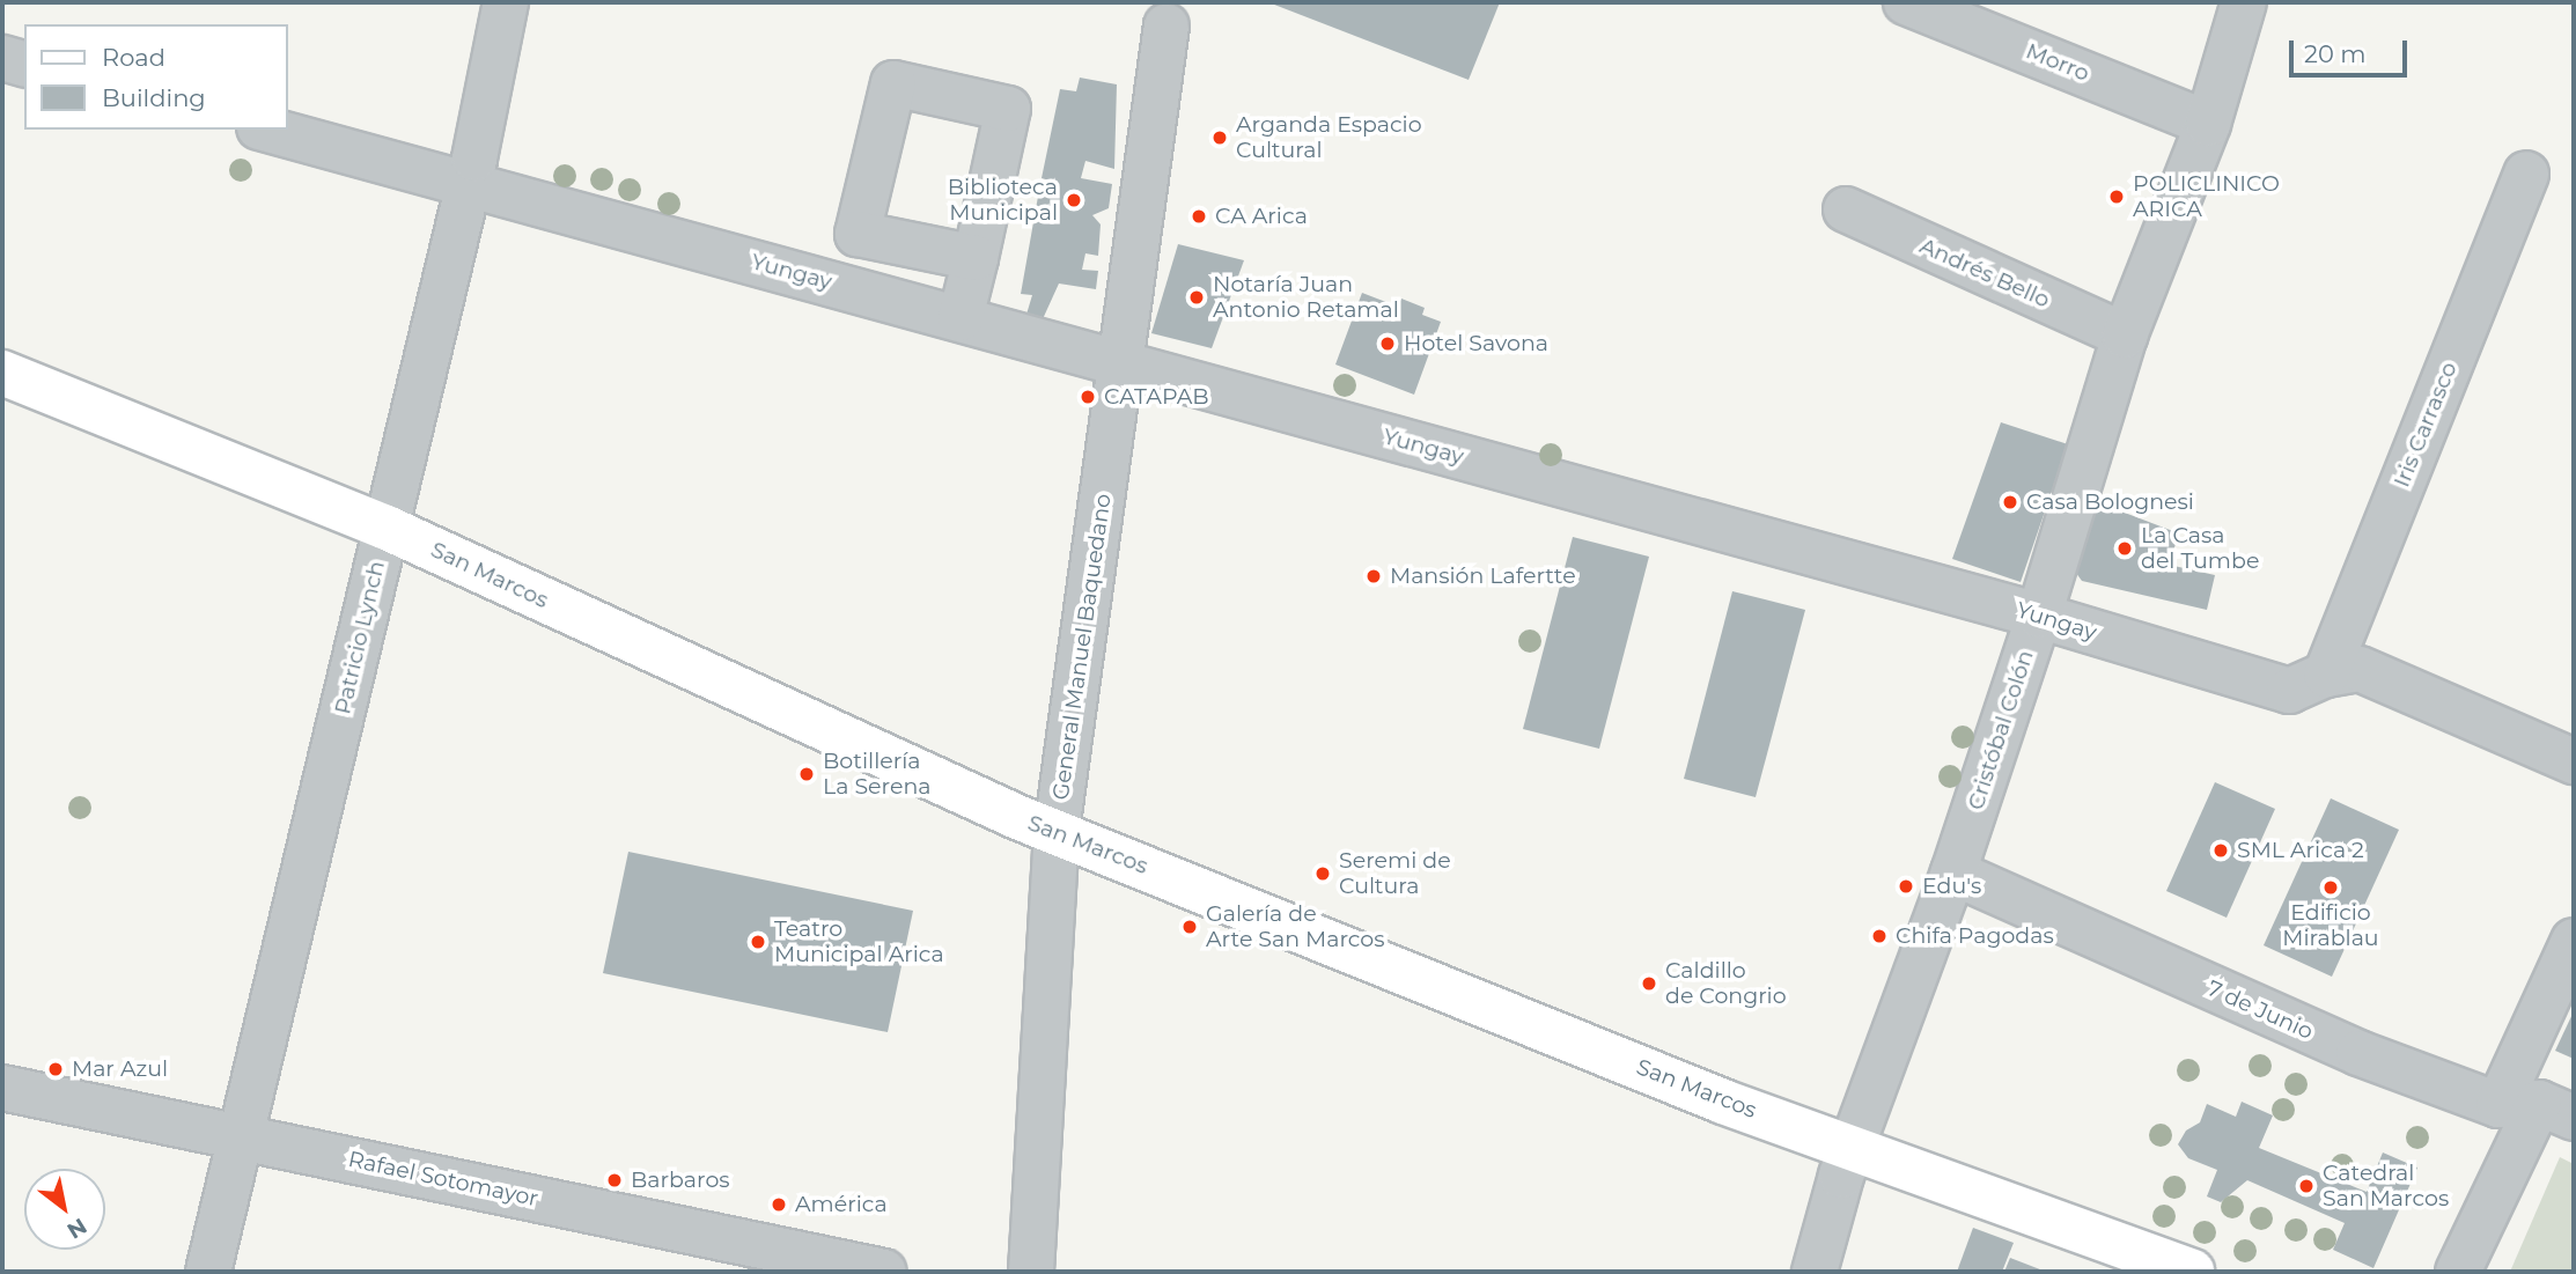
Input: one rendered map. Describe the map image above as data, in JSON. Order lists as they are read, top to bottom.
{
  "streets": {
    "main road": ["San Marcos"],
    "street": [
      "Morro",
      "Yungay",
      "Andrés Bello",
      "Iris Carrasco",
      "Patricio Lynch",
      "General Manuel Baquedano",
      "Cristóbal Colón",
      "7 de Junio",
      "Rafael Sotomayor"
    ]
  },
  "crossings": [
    ["Morro", "Cristóbal Colón"],
    ["Yungay", "Iris Carrasco"],
    ["Yungay", "Patricio Lynch"],
    ["Yungay", "General Manuel Baquedano"],
    ["Yungay", "Cristóbal Colón"],
    ["Andrés Bello", "Cristóbal Colón"],
    ["San Marcos", "Patricio Lynch"],
    ["San Marcos", "General Manuel Baquedano"],
    ["San Marcos", "Cristóbal Colón"],
    ["Patricio Lynch", "Rafael Sotomayor"],
    ["Cristóbal Colón", "7 de Junio"]
  ],
  "places": [
    "Arganda Espacio Cultural",
    "POLICLINICO ARICA",
    "Biblioteca Municipal",
    "CA Arica",
    "Notaría Juan Antonio Retamal",
    "Hotel Savona",
    "CATAPAB",
    "Casa Bolognesi",
    "La Casa del Tumbe",
    "Mansión Lafertte",
    "Botillería La Serena",
    "SML Arica 2",
    "Seremi de Cultura",
    "Edu's",
    "Edificio Mirablau",
    "Galería de Arte San Marcos",
    "Chifa Pagodas",
    "Teatro Municipal Arica",
    "Caldillo de Congrio",
    "Mar Azul",
    "Barbaros",
    "Catedral San Marcos",
    "América"
  ],
  "legend": ["Road", "Building"],
  "scale_bar": "20 m",
  "north": "bottom right"
}
